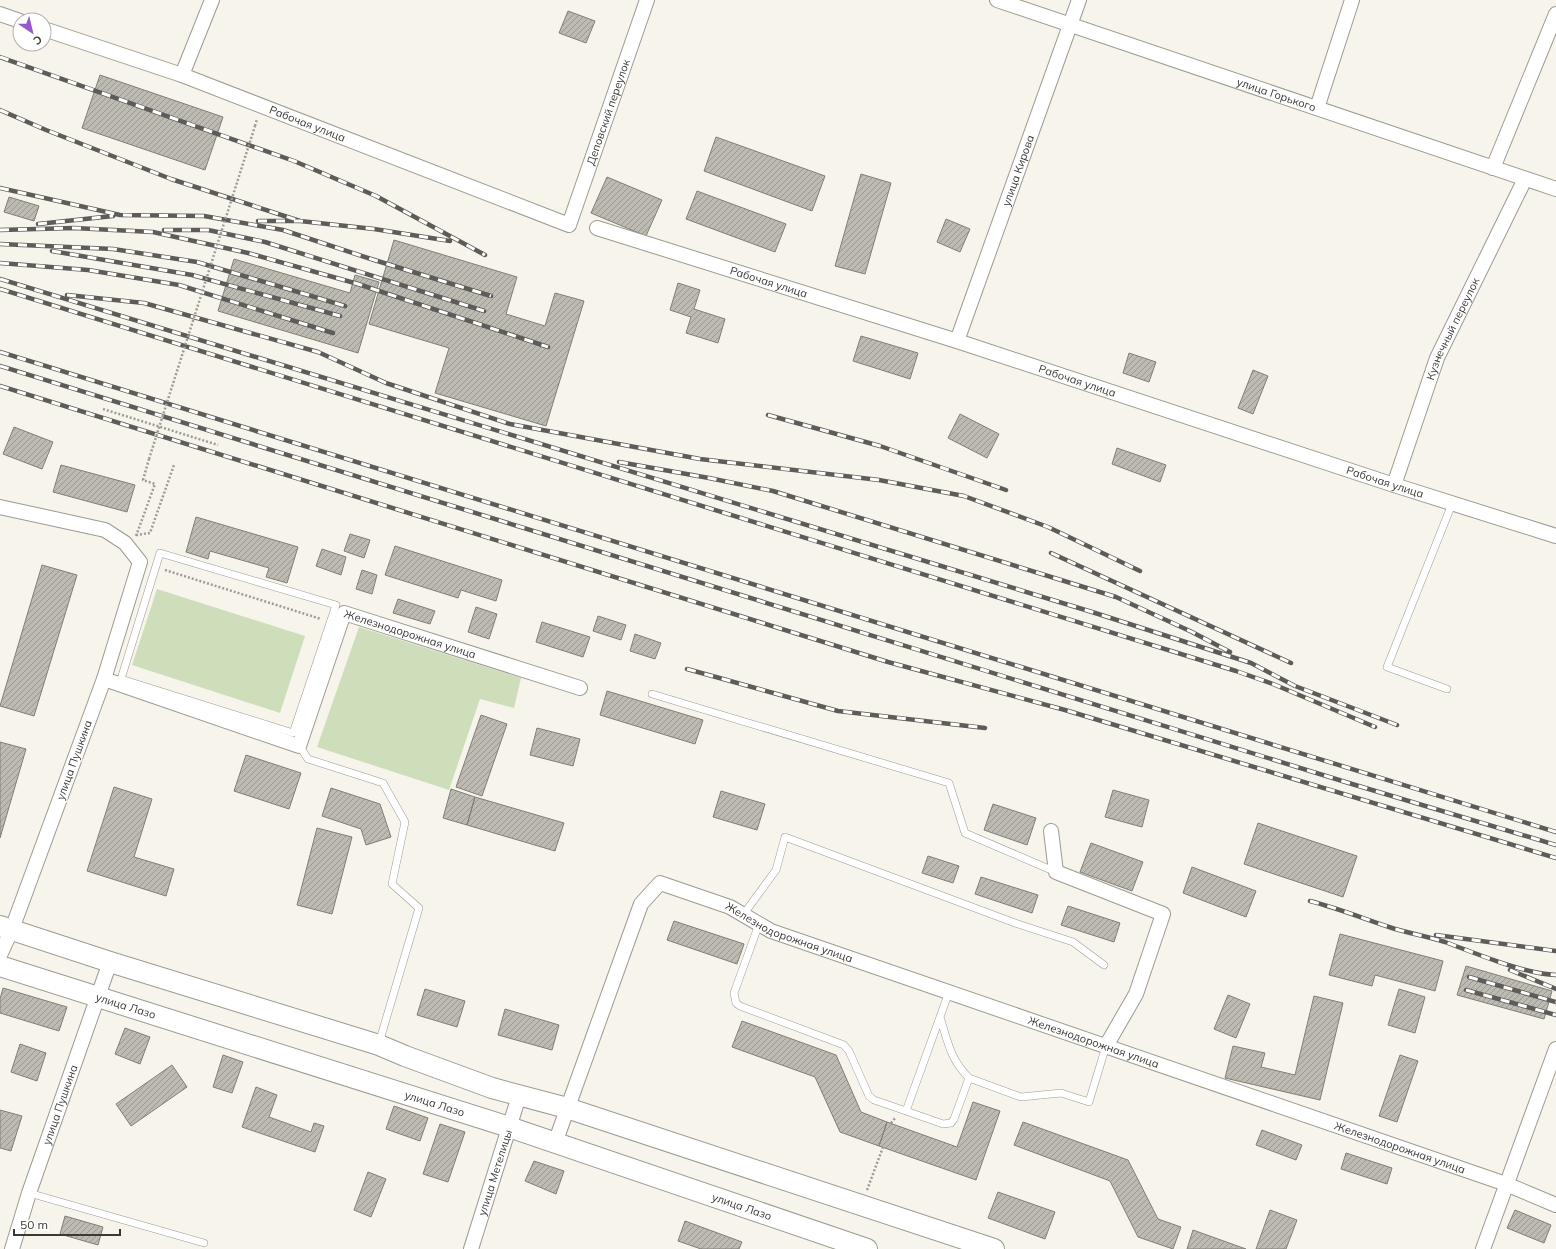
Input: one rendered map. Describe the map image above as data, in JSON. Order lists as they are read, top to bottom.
{
  "streets": {
    "street": [
      "улица Горького",
      "Деповский переулок",
      "Рабочая улица",
      "улица Кирова",
      "Кузнечный переулок",
      "Железнодорожная улица",
      "улица Пушкина",
      "улица Лазо",
      "улица Метелицы"
    ]
  },
  "crossings": [
    ["улица Горького", "улица Кирова"],
    ["улица Горького", "Кузнечный переулок"],
    ["Деповский переулок", "Рабочая улица"],
    ["Рабочая улица", "улица Кирова"],
    ["Рабочая улица", "Кузнечный переулок"],
    ["улица Пушкина", "улица Лазо"],
    ["улица Лазо", "улица Метелицы"]
  ],
  "scale_bar": "50 m",
  "north": "bottom right"
}
